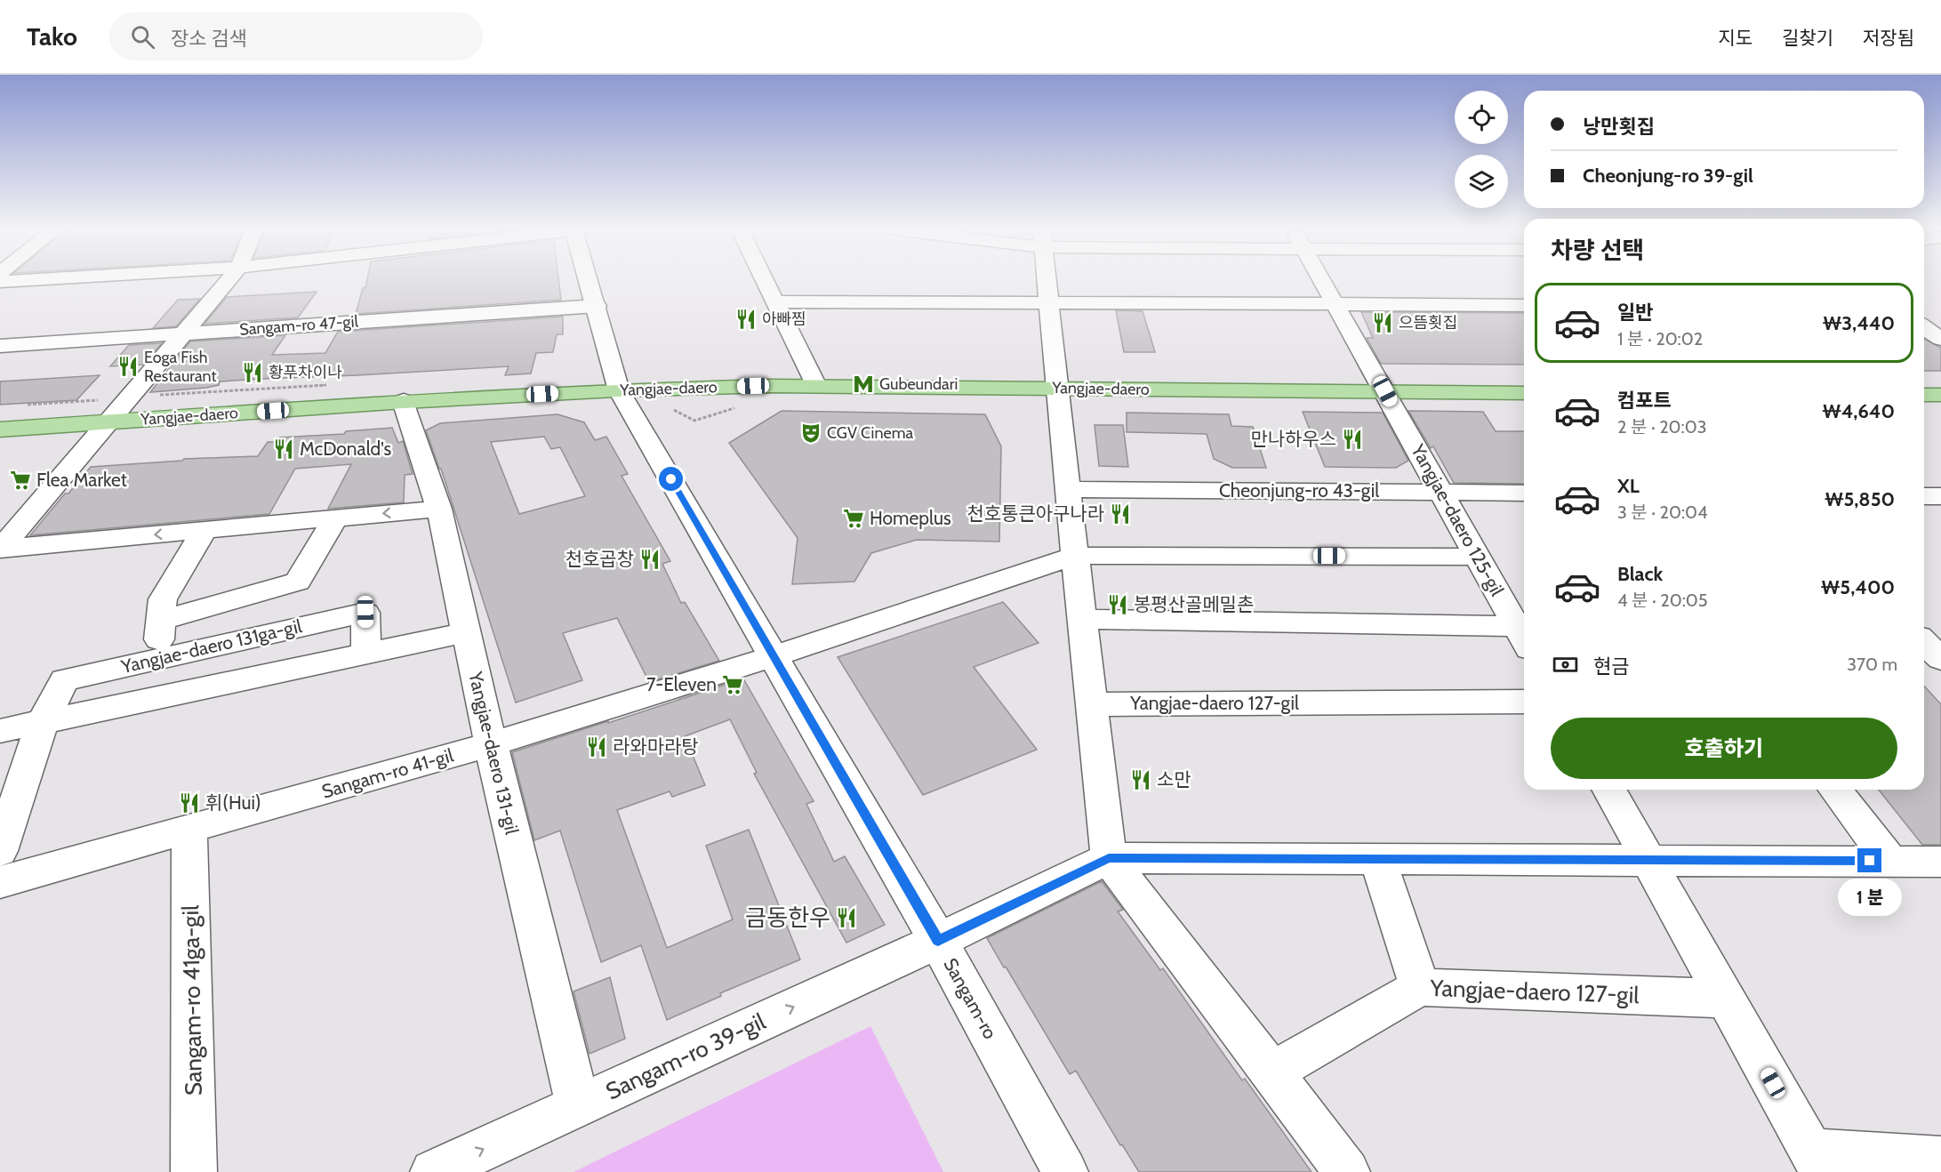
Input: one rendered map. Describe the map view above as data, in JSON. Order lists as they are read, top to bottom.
{
  "streets": {
    "main road": ["Yangjae-daero"],
    "street": [
      "Sangam-ro 47-gil",
      "Cheonjung-ro 43-gil",
      "Yangjae-daero 125-gil",
      "Yangjae-daero 131ga-gil",
      "Yangjae-daero 127-gil",
      "Yangjae-daero 131-gil",
      "Sangam-ro 41-gil",
      "Sangam-ro",
      "Sangam-ro 41ga-gil",
      "Sangam-ro 39-gil"
    ]
  },
  "crossings": [
    ["Sangam-ro 47-gil", "Sangam-ro"],
    ["Yangjae-daero", "Yangjae-daero 125-gil"],
    ["Yangjae-daero", "Yangjae-daero 131-gil"],
    ["Yangjae-daero", "Sangam-ro"],
    ["Cheonjung-ro 43-gil", "Yangjae-daero 125-gil"],
    ["Yangjae-daero 131ga-gil", "Yangjae-daero 131-gil"],
    ["Yangjae-daero 131-gil", "Sangam-ro 41-gil"],
    ["Yangjae-daero 131-gil", "Sangam-ro 39-gil"],
    ["Sangam-ro 41-gil", "Sangam-ro"],
    ["Sangam-ro 41-gil", "Sangam-ro 41ga-gil"],
    ["Sangam-ro", "Sangam-ro 39-gil"]
  ],
  "one_way": ["Sangam-ro 39-gil"],
  "places": {
    "restaurant": [
      "아빠찜",
      "으뜸횟집",
      "Eoga Fish Restaurant",
      "황푸차이나",
      "만나하우스",
      "McDonald's",
      "천호통큰아구나라",
      "천호곱창",
      "봉평산골메밀촌",
      "라와마라탕",
      "소만",
      "휘(Hui)",
      "금동한우"
    ],
    "metro station": ["Gubeundari"],
    "theatre": ["CGV Cinema"],
    "supermarket": ["Flea Market", "Homeplus", "7-Eleven"]
  },
  "page": {
    "header": "Tako",
    "search": "장소 검색",
    "nav": ["지도", "길찾기", "저장됨"],
    "banner": ["낭만횟집", "Cheonjung-ro 39-gil"],
    "heading": "차량 선택",
    "list": [
      {
        "name": "일반",
        "note": "1 분 · 20:02",
        "value": "₩3,440"
      },
      {
        "name": "컴포트",
        "note": "2 분 · 20:03",
        "value": "₩4,640"
      },
      {
        "name": "XL",
        "note": "3 분 · 20:04",
        "value": "₩5,850"
      },
      {
        "name": "Black",
        "note": "4 분 · 20:05",
        "value": "₩5,400"
      }
    ],
    "pay": ["현금", "370 m"],
    "buttons": "호출하기",
    "bubble": "1 분"
  }
}
